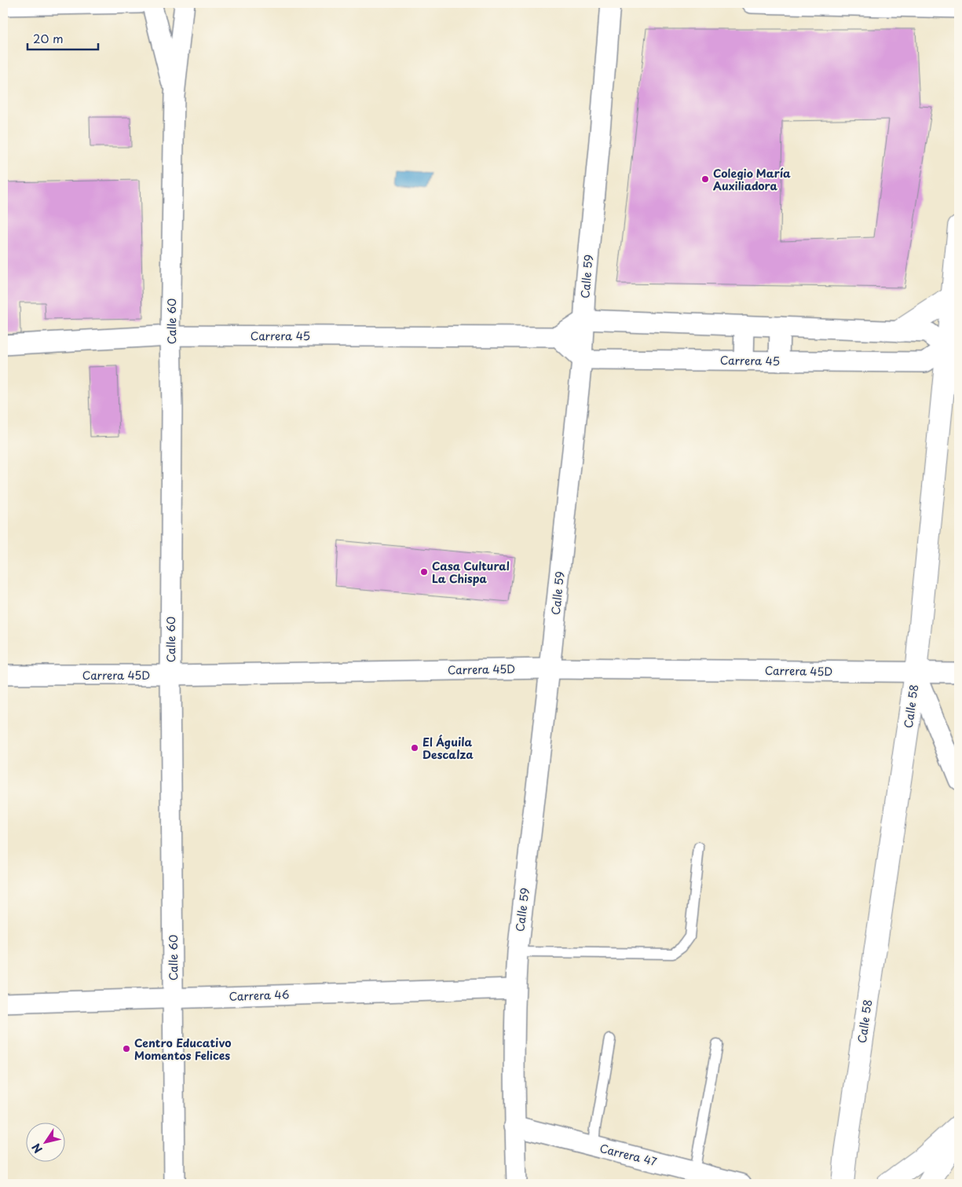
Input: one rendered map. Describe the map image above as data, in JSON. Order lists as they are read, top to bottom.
{
  "streets": {
    "main road": ["Calle 58"],
    "street": [
      "Calle 59",
      "Calle 60",
      "Carrera 45",
      "Carrera 45D",
      "Carrera 46",
      "Carrera 47"
    ]
  },
  "crossings": [
    ["Calle 59", "Carrera 45"],
    ["Calle 59", "Carrera 45D"],
    ["Calle 59", "Carrera 46"],
    ["Calle 59", "Carrera 47"],
    ["Calle 60", "Carrera 45"],
    ["Calle 60", "Carrera 45D"],
    ["Calle 60", "Carrera 46"],
    ["Carrera 45", "Calle 58"],
    ["Carrera 45D", "Calle 58"]
  ],
  "places": [
    "Colegio María Auxiliadora",
    "Casa Cultural La Chispa",
    "El Águila Descalza",
    "Centro Educativo Momentos Felices"
  ],
  "scale_bar": "20 m",
  "north": "bottom left"
}
